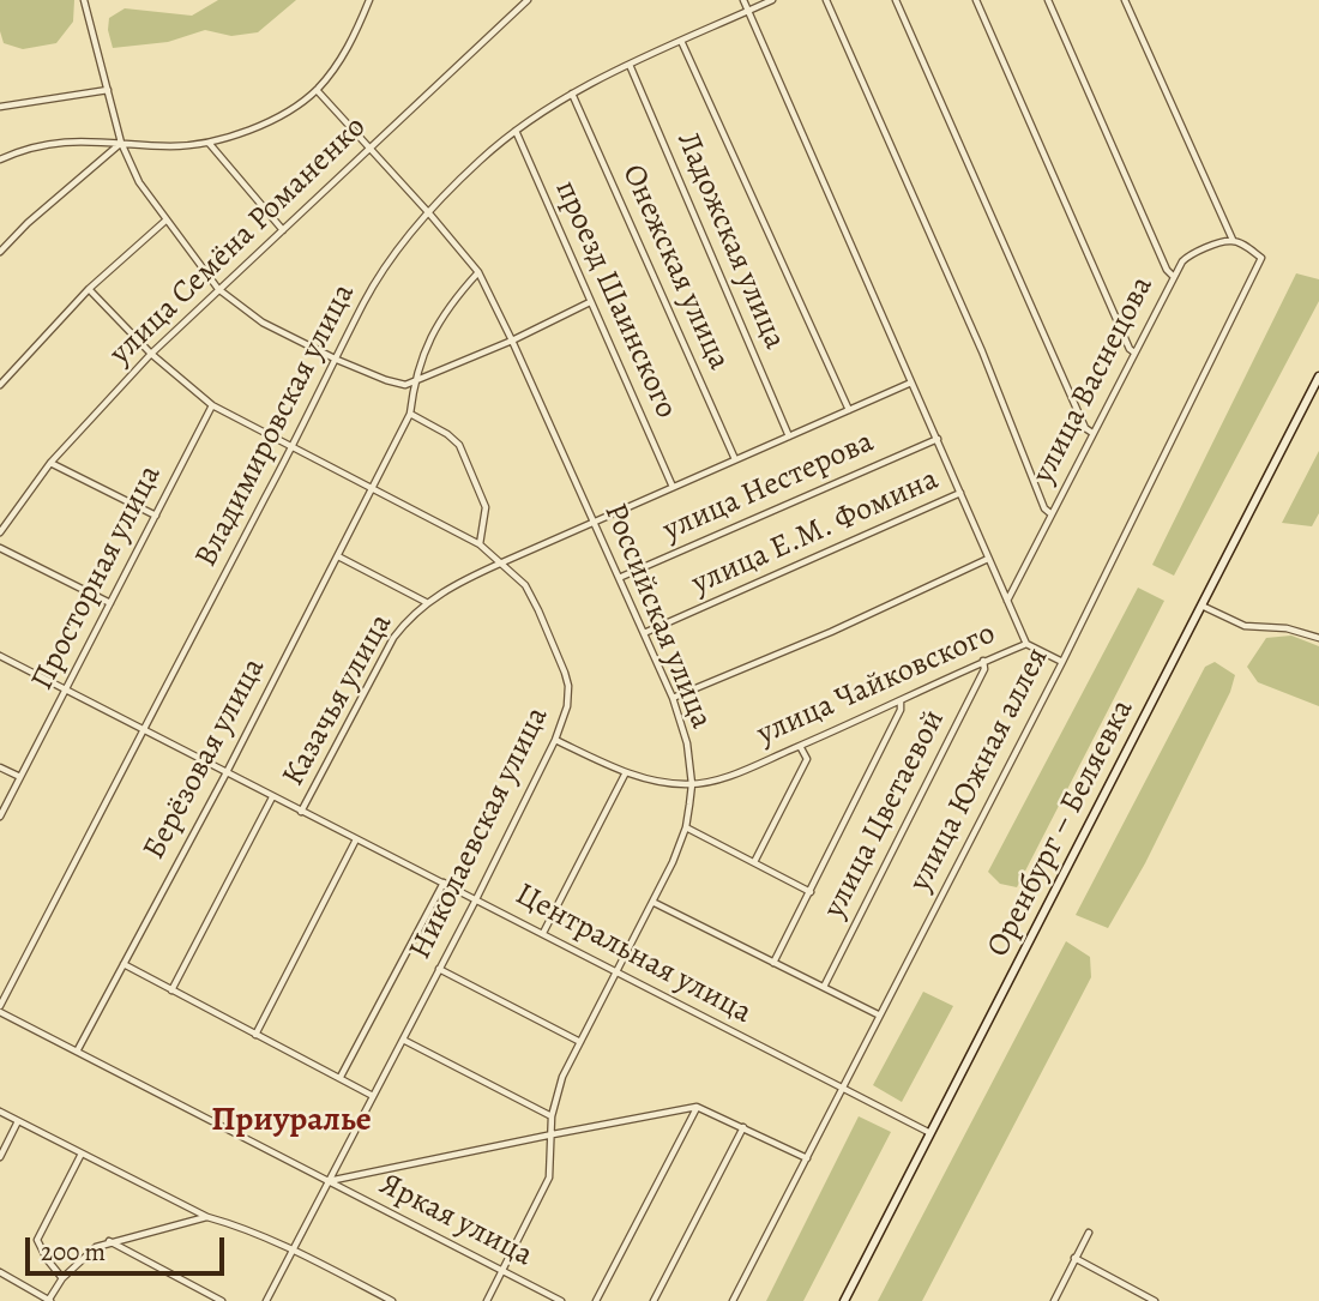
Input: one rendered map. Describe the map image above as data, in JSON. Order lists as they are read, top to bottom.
{
  "streets": {
    "main road": ["Оренбург – Беляевка"],
    "street": [
      "улица Семёна Романенко",
      "Ладожская улица",
      "Онежская улица",
      "проезд Шаинского",
      "улица Васнецова",
      "Владимировская улица",
      "улица Нестерова",
      "улица Е.М. Фомина",
      "Просторная улица",
      "Российская улица",
      "улица Чайковского",
      "Казачья улица",
      "Берёзовая улица",
      "улица Южная аллея",
      "улица Цветаевой",
      "Николаевская улица",
      "Центральная улица",
      "Яркая улица"
    ]
  },
  "crossings": [
    ["улица Семёна Романенко", "Российская улица"],
    ["улица Семёна Романенко", "Николаевская улица"],
    ["Ладожская улица", "Владимировская улица"],
    ["Онежская улица", "Владимировская улица"],
    ["проезд Шаинского", "Владимировская улица"],
    ["улица Васнецова", "улица Южная аллея"],
    ["Владимировская улица", "Российская улица"],
    ["Владимировская улица", "Николаевская улица"],
    ["Владимировская улица", "Центральная улица"],
    ["Владимировская улица", "Яркая улица"],
    ["улица Нестерова", "Российская улица"],
    ["улица Е.М. Фомина", "Российская улица"],
    ["Просторная улица", "Николаевская улица"],
    ["Просторная улица", "Центральная улица"],
    ["Российская улица", "улица Чайковского"],
    ["Российская улица", "Казачья улица"],
    ["Российская улица", "Берёзовая улица"],
    ["Российская улица", "Центральная улица"],
    ["Российская улица", "Яркая улица"],
    ["улица Чайковского", "улица Цветаевой"],
    ["улица Чайковского", "Николаевская улица"],
    ["Казачья улица", "Николаевская улица"],
    ["Казачья улица", "Центральная улица"],
    ["Берёзовая улица", "Николаевская улица"],
    ["Берёзовая улица", "Центральная улица"],
    ["Берёзовая улица", "Яркая улица"],
    ["улица Южная аллея", "Центральная улица"],
    ["Оренбург – Беляевка", "Центральная улица"],
    ["Николаевская улица", "Центральная улица"],
    ["Николаевская улица", "Яркая улица"]
  ],
  "districts": ["Приуралье"],
  "scale_bar": "200 m"
}
